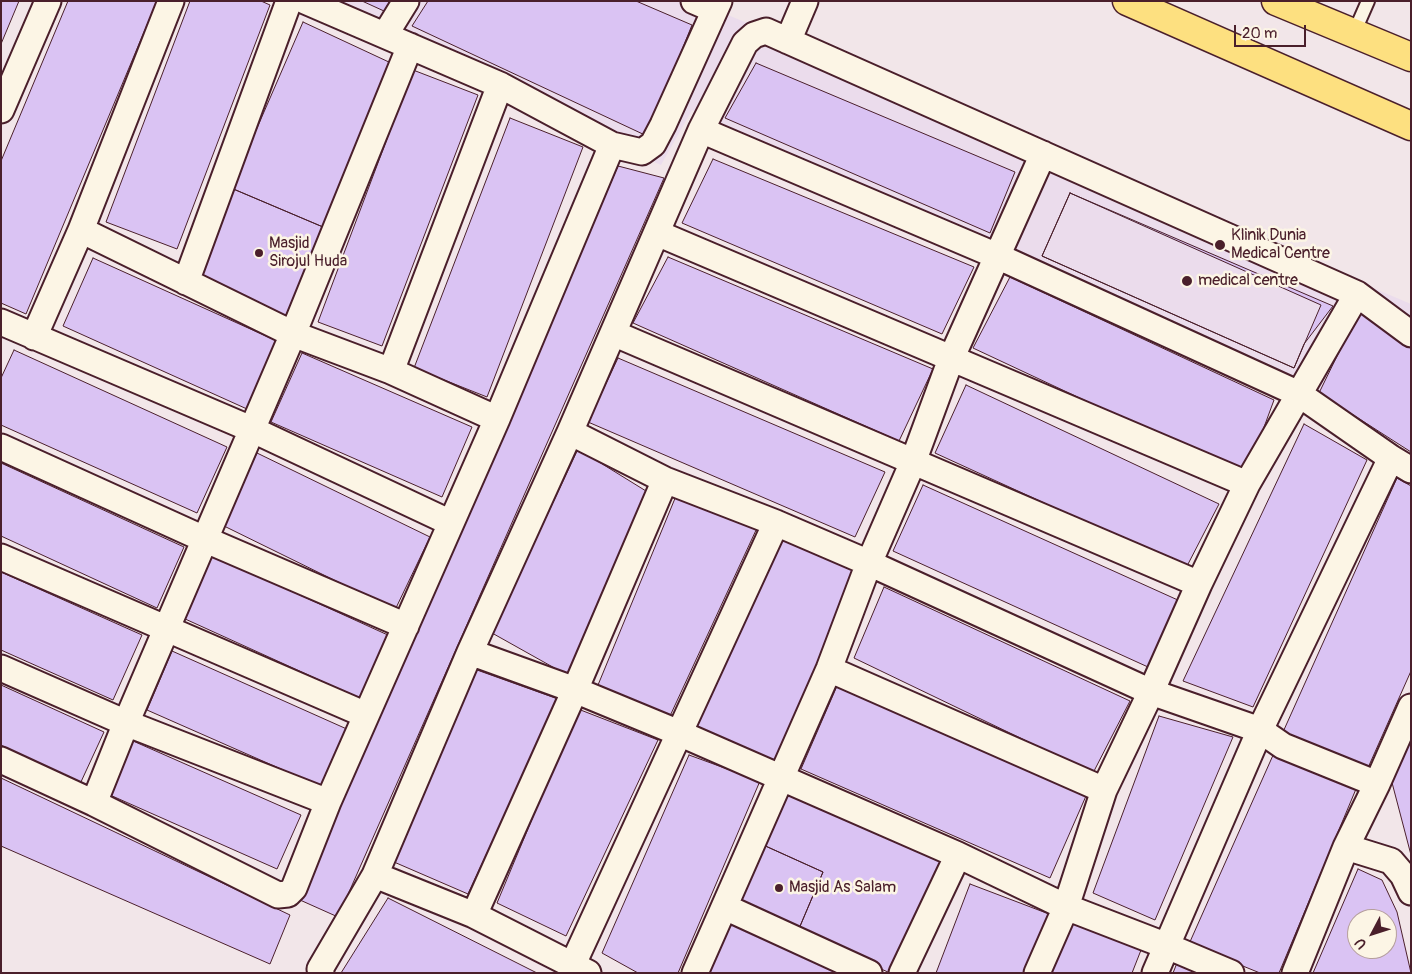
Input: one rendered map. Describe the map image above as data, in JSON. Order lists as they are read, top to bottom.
{
  "places": [
    "Klinik Dunia Medical Centre",
    "Masjid Sirojul Huda",
    "medical centre",
    "Masjid As Salam"
  ],
  "scale_bar": "20 m",
  "north": "bottom left"
}
